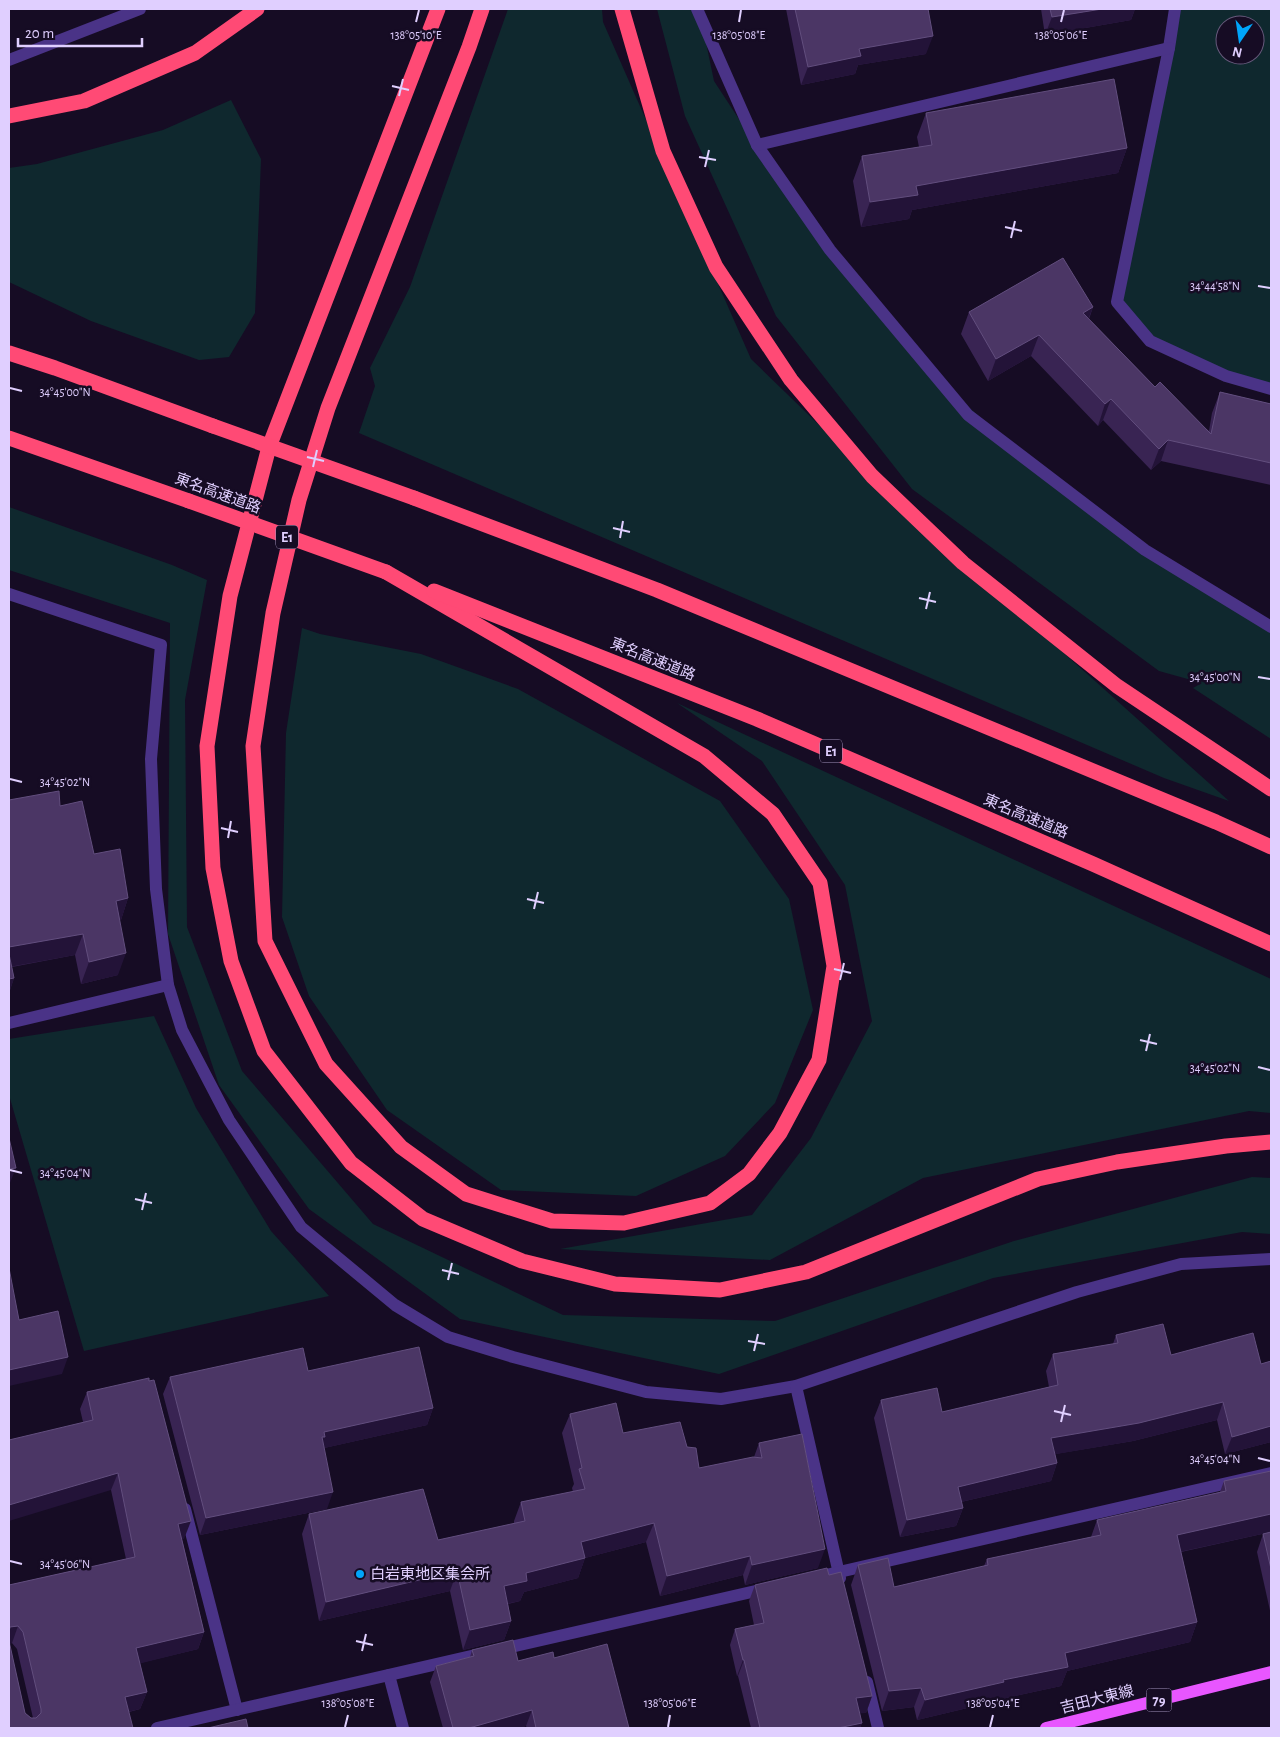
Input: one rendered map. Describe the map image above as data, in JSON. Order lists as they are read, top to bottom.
{
  "streets": {
    "highway": ["東名高速道路", "E1"],
    "main road": ["吉田大東線", "79"]
  },
  "places": ["白岩東地区集会所"],
  "scale_bar": "20 m",
  "north": "bottom",
  "coordinates": [
    "138°05'10\"E",
    "138°05'08\"E",
    "138°05'06\"E",
    "34°44'58\"N",
    "34°45'00\"N",
    "34°45'02\"N",
    "34°45'04\"N",
    "34°45'06\"N",
    "138°05'04\"E"
  ]
}
